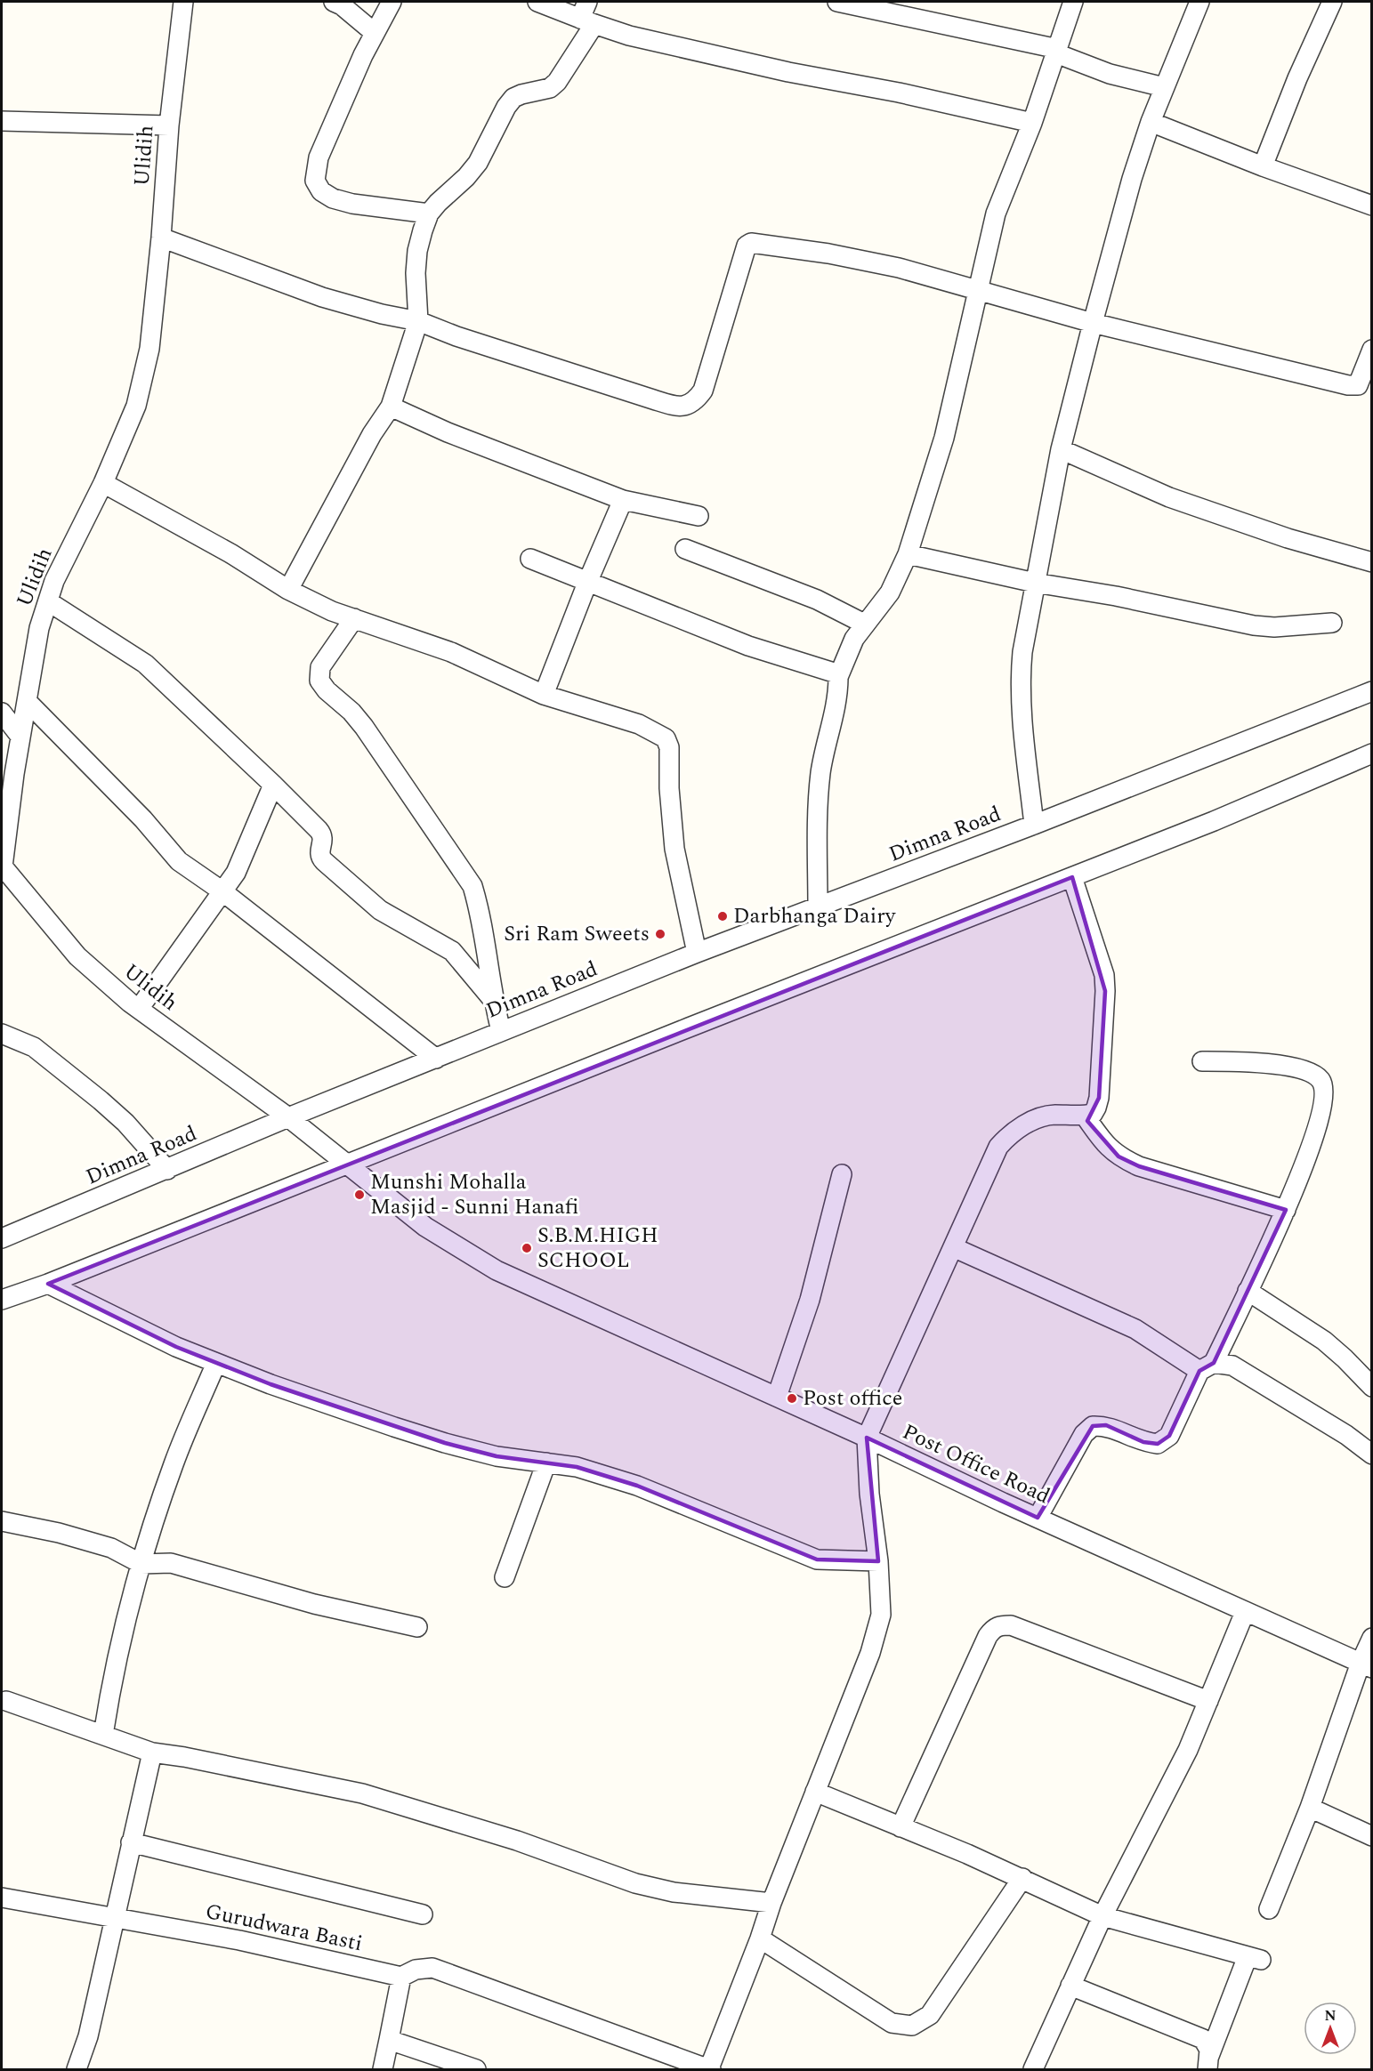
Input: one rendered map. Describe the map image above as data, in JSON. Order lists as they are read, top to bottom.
{
  "streets": {
    "street": [
      "Ulidih",
      "Dimna Road",
      "Post Office Road",
      "Gurudwara Basti"
    ]
  },
  "crossings": [
    ["Ulidih", "Dimna Road"],
    ["Ulidih", "Post Office Road"]
  ],
  "places": [
    "Darbhanga Dairy",
    "Sri Ram Sweets",
    "Munshi Mohalla Masjid - Sunni Hanafi",
    "S.B.M.HIGH SCHOOL",
    "Post office"
  ],
  "north": "top"
}
